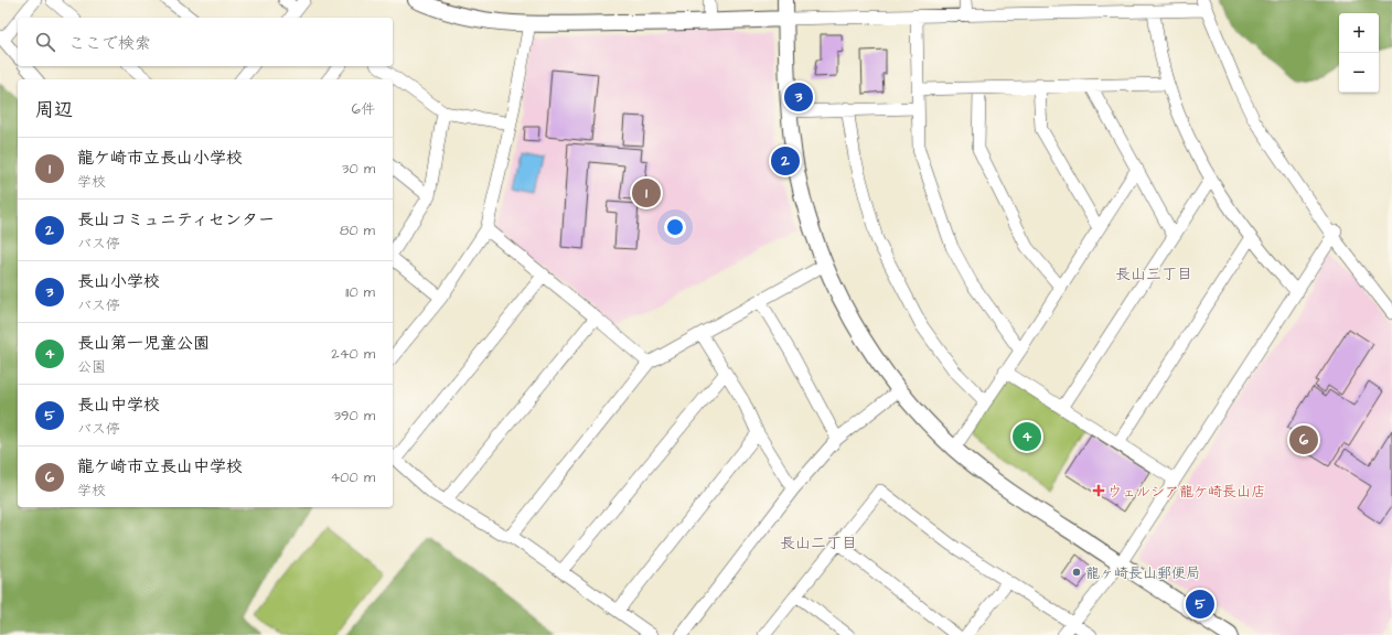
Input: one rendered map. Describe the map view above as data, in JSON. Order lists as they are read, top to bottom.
{
  "districts": ["長山三丁目", "長山二丁目"],
  "places": {
    "health": ["ウェルシア龍ケ崎長山店"],
    "other": ["龍ヶ崎長山郵便局"]
  },
  "page": {
    "map_buttons": ["+", "−"],
    "search": "ここで検索",
    "heading": ["周辺", "6件"],
    "pins": [
      "3",
      "2",
      "1",
      "4",
      "6",
      "5"
    ],
    "list": [
      {
        "mark": "1",
        "name": "龍ケ崎市立長山小学校",
        "note": "学校",
        "value": "30 m"
      },
      {
        "mark": "2",
        "name": "長山コミュニティセンター",
        "note": "バス停",
        "value": "80 m"
      },
      {
        "mark": "3",
        "name": "長山小学校",
        "note": "バス停",
        "value": "110 m"
      },
      {
        "mark": "4",
        "name": "長山第一児童公園",
        "note": "公園",
        "value": "240 m"
      },
      {
        "mark": "5",
        "name": "長山中学校",
        "note": "バス停",
        "value": "390 m"
      },
      {
        "mark": "6",
        "name": "龍ケ崎市立長山中学校",
        "note": "学校",
        "value": "400 m"
      }
    ]
  }
}
